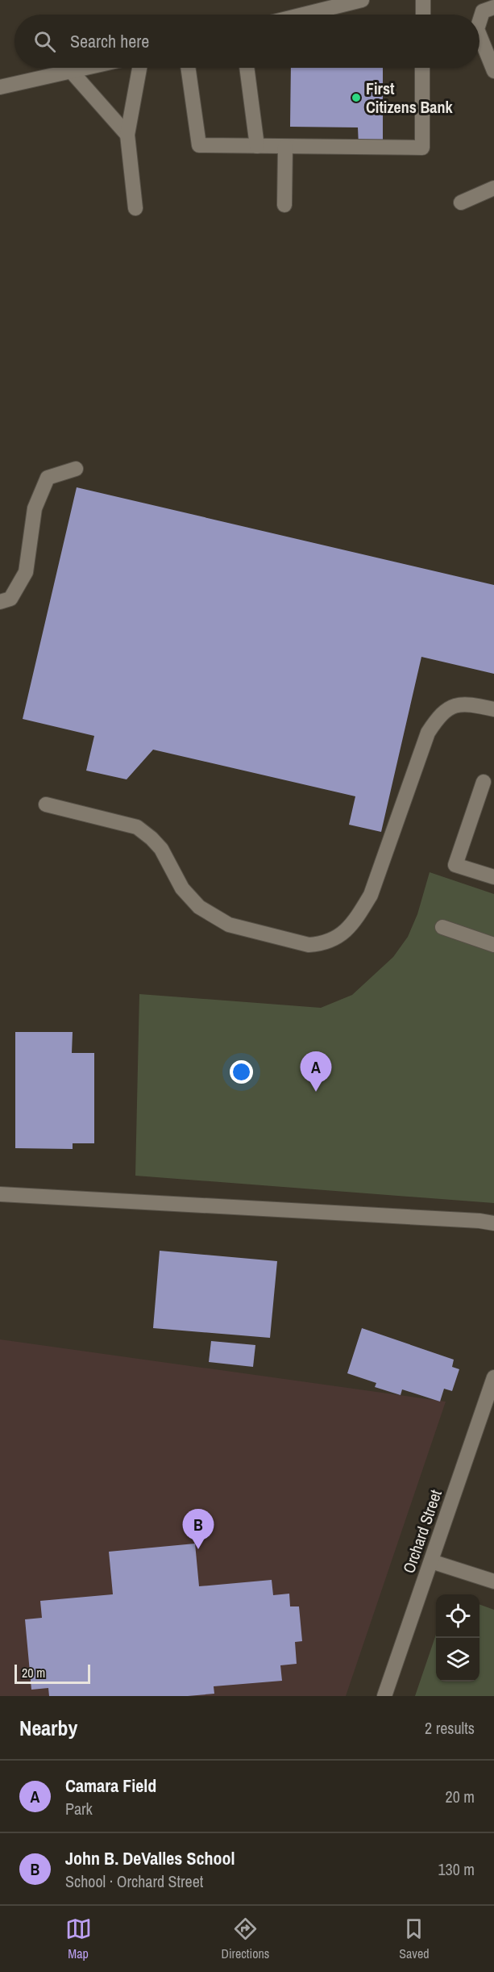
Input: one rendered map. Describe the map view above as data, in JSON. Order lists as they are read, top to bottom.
{
  "streets": {
    "street": ["Orchard Street"]
  },
  "places": ["First Citizens Bank"],
  "scale_bar": "20 m",
  "page": {
    "search": "Search here",
    "pins": ["A", "B"],
    "scale": "20 m",
    "heading": ["Nearby", "2 results"],
    "list": [
      {
        "mark": "A",
        "name": "Camara Field",
        "note": "Park",
        "value": "20 m"
      },
      {
        "mark": "B",
        "name": "John B. DeValles School",
        "note": "School · Orchard Street",
        "value": "130 m"
      }
    ],
    "nav": ["Map", "Directions", "Saved"]
  }
}
